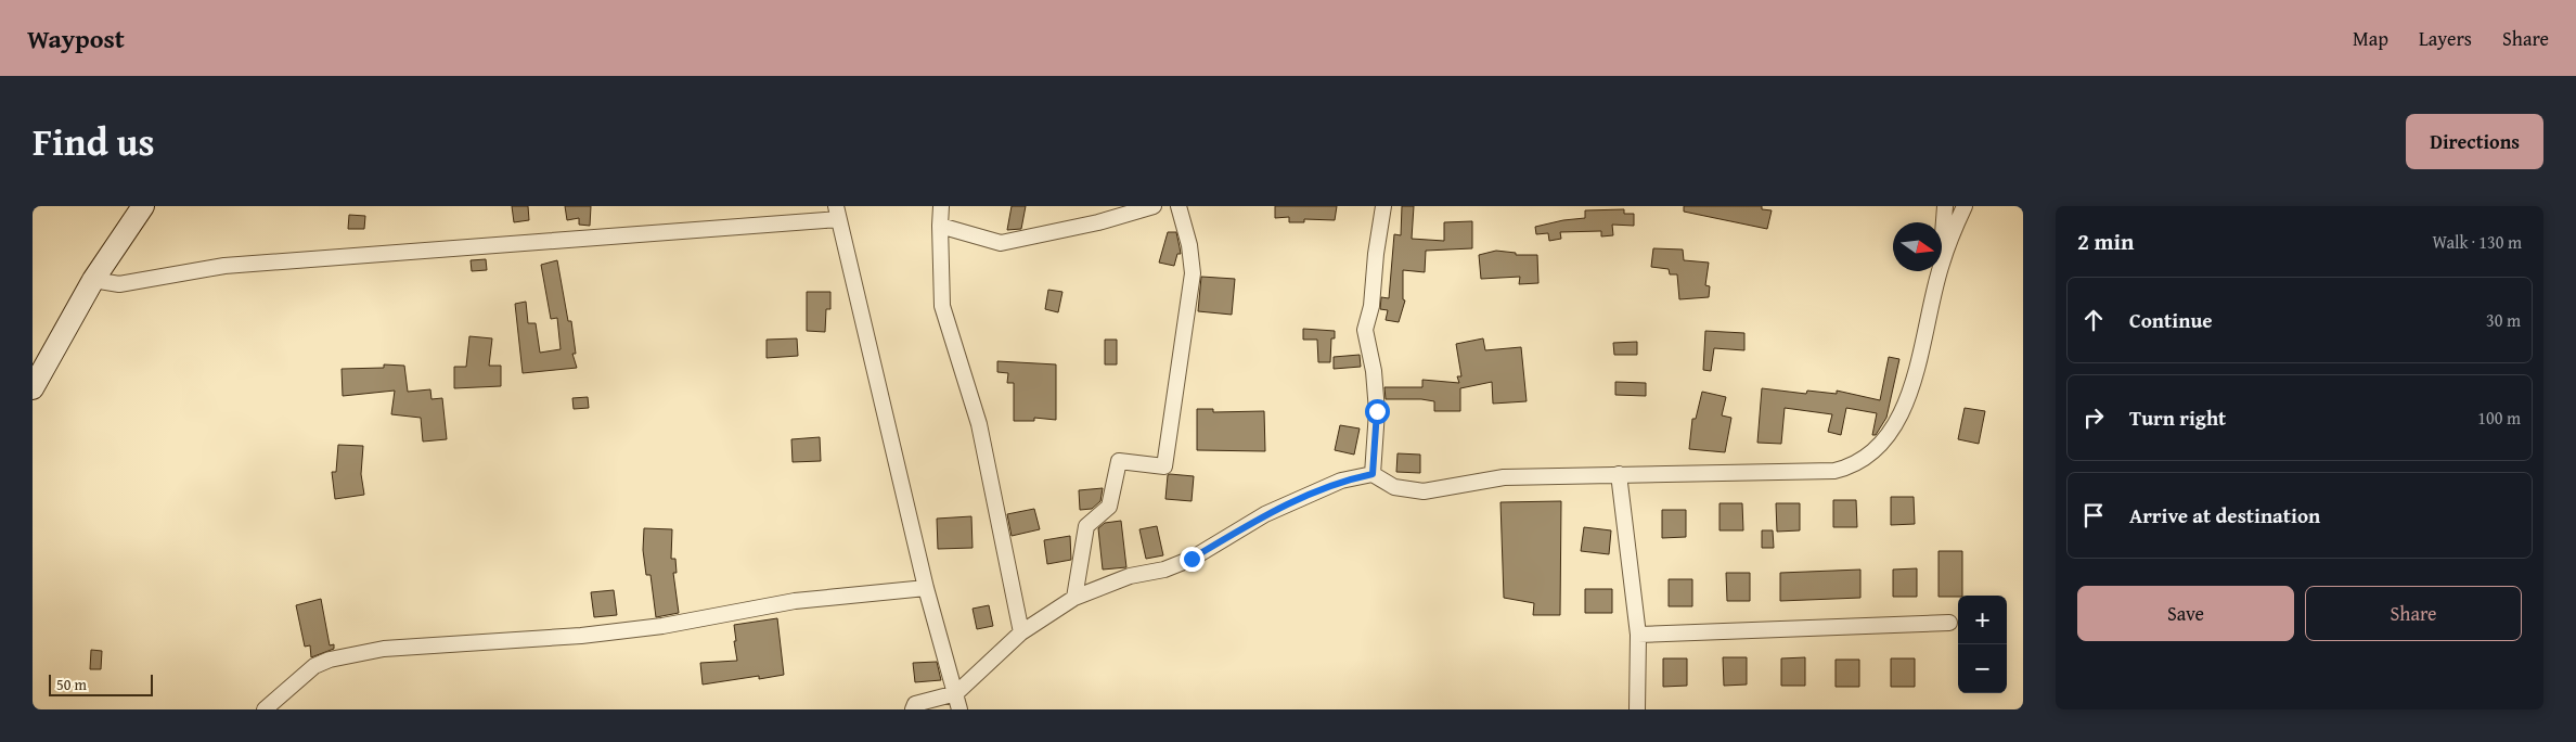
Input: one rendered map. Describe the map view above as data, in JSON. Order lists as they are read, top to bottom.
{
  "scale_bar": "50 m",
  "north": "right",
  "page": {
    "header": "Waypost",
    "nav": ["Map", "Layers", "Share"],
    "title": "Find us",
    "buttons": [
      "Directions",
      ["Save", "Share"]
    ],
    "heading": ["2 min", "Walk · 130 m"],
    "list": [
      ["Continue", "30 m"],
      ["Turn right", "100 m"],
      "Arrive at destination"
    ],
    "map_buttons": ["+", "−"],
    "scale": "50 m"
  }
}
